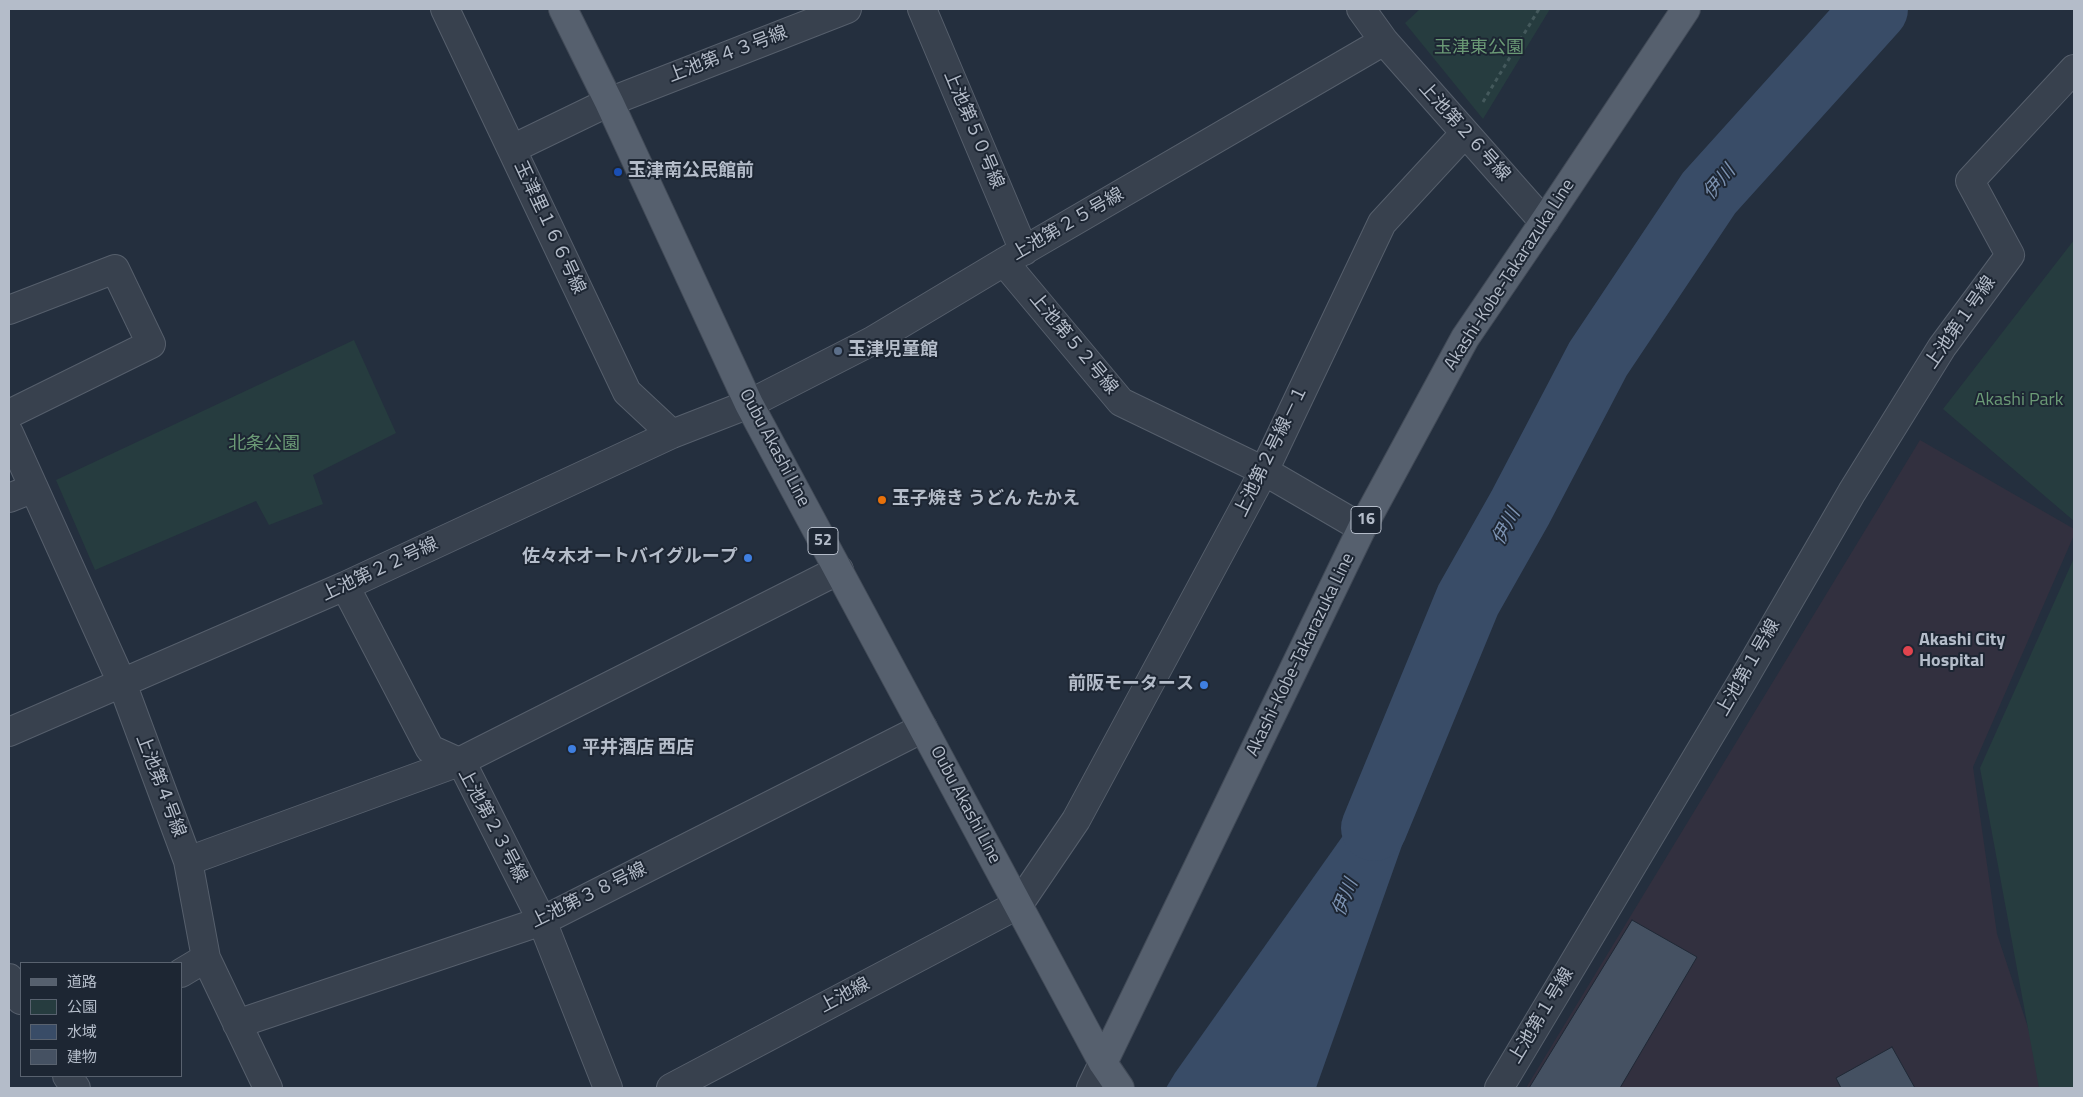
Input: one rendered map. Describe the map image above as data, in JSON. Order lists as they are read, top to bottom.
{
  "streets": {
    "main road": [
      "Akashi-Kobe-Takarazuka Line",
      "Oubu Akashi Line",
      "16",
      "52"
    ],
    "street": [
      "上池第４３号線",
      "上池第５０号線",
      "上池第２６号線",
      "上池第２５号線",
      "玉津里１６６号線",
      "上池第１号線",
      "上池第５２号線",
      "上池第２号線－１",
      "上池第２２号線",
      "上池第４号線",
      "上池第２３号線",
      "上池第３８号線",
      "上池線"
    ]
  },
  "crossings": [
    ["上池第４３号線", "玉津里１６６号線"],
    ["上池第４３号線", "Oubu Akashi Line"],
    ["上池第５０号線", "上池第２５号線"],
    ["上池第５０号線", "上池第５２号線"],
    ["上池第２６号線", "上池第２５号線"],
    ["上池第２６号線", "Akashi-Kobe-Takarazuka Line"],
    ["上池第２６号線", "上池第２号線－１"],
    ["上池第２５号線", "上池第５２号線"],
    ["上池第２５号線", "Oubu Akashi Line"],
    ["上池第２５号線", "上池第２２号線"],
    ["玉津里１６６号線", "上池第２２号線"],
    ["Akashi-Kobe-Takarazuka Line", "上池第５２号線"],
    ["Akashi-Kobe-Takarazuka Line", "Oubu Akashi Line"],
    ["上池第５２号線", "上池第２号線－１"],
    ["Oubu Akashi Line", "上池第２号線－１"],
    ["Oubu Akashi Line", "上池第２２号線"],
    ["Oubu Akashi Line", "上池第３８号線"],
    ["Oubu Akashi Line", "上池線"],
    ["上池第２号線－１", "上池線"],
    ["上池第２２号線", "上池第４号線"],
    ["上池第２２号線", "上池第２３号線"],
    ["上池第４号線", "上池第３８号線"],
    ["上池第２３号線", "上池第３８号線"]
  ],
  "water": ["伊川"],
  "parks": ["玉津東公園", "Akashi Park", "北条公園"],
  "places": [
    "玉津南公民館前",
    "玉津児童館",
    "玉子焼き うどん たかえ",
    "佐々木オートバイグループ",
    "Akashi City Hospital",
    "前阪モータース",
    "平井酒店 西店"
  ],
  "legend": [
    "道路",
    "公園",
    "水域",
    "建物"
  ]
}
